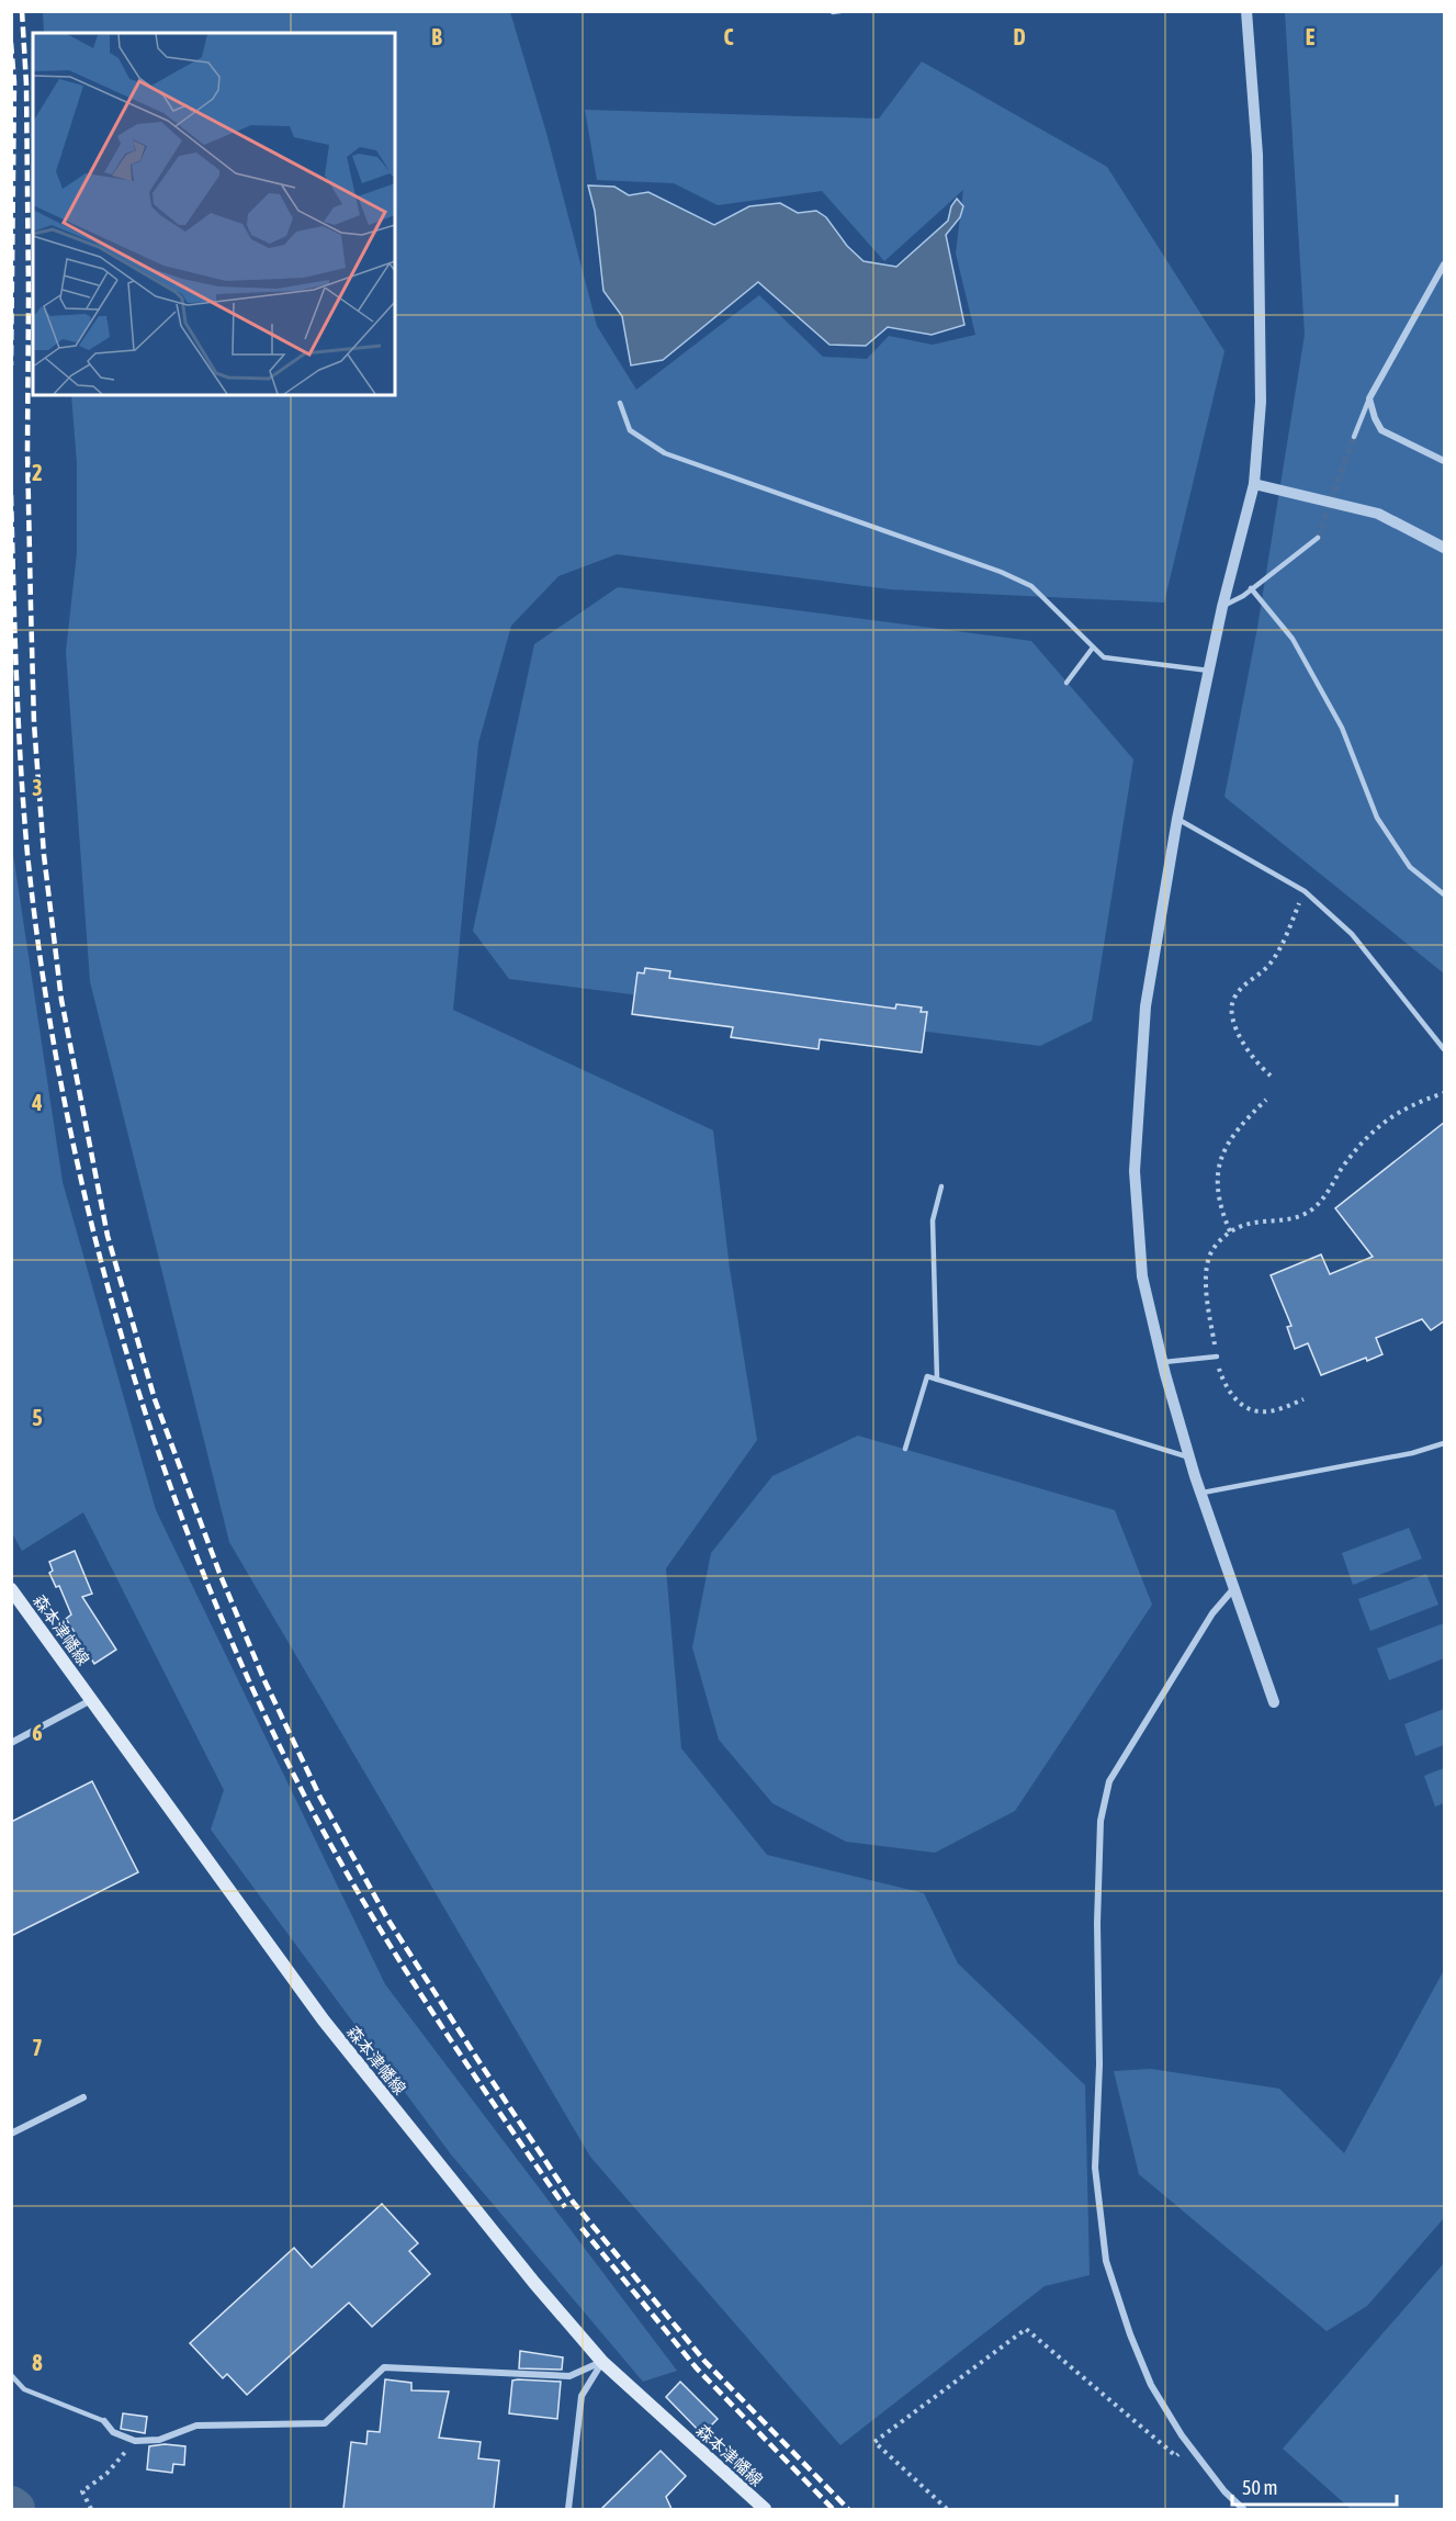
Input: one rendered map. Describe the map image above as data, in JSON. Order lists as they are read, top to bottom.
{
  "streets": {
    "main road": ["森本津幡線"]
  },
  "scale_bar": "50 m",
  "grid": {
    "columns": [
      "B",
      "C",
      "D",
      "E"
    ],
    "rows": [
      "2",
      "3",
      "4",
      "5",
      "6",
      "7",
      "8"
    ]
  }
}
